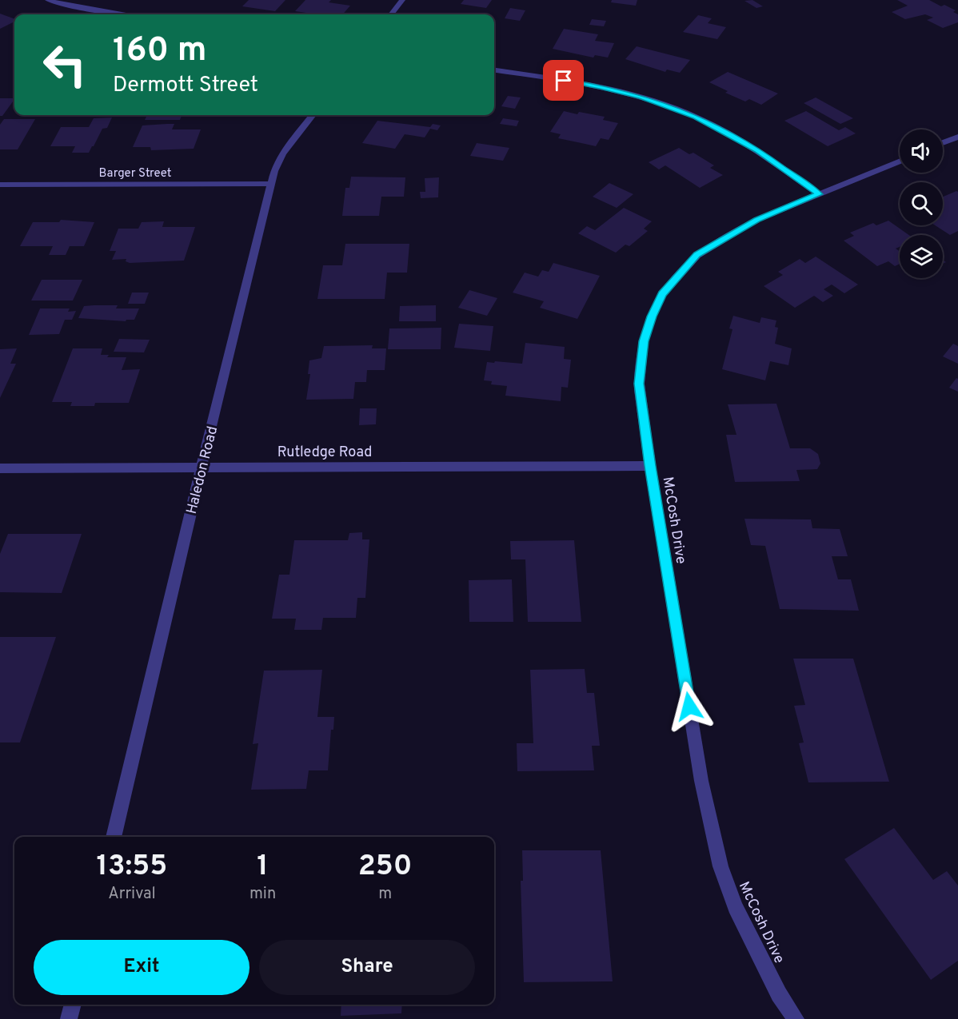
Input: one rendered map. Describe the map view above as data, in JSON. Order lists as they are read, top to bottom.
{
  "streets": {
    "street": [
      "Barger Street",
      "Rutledge Road",
      "Haledon Road",
      "McCosh Drive"
    ]
  },
  "crossings": [
    ["Barger Street", "Haledon Road"],
    ["Rutledge Road", "Haledon Road"],
    ["Rutledge Road", "McCosh Drive"]
  ],
  "page": {
    "turn": ["160 m", "Dermott Street"],
    "eta": [
      "13:55",
      "Arrival",
      "1",
      "min",
      "250",
      "m"
    ],
    "buttons": ["Exit", "Share"]
  }
}
